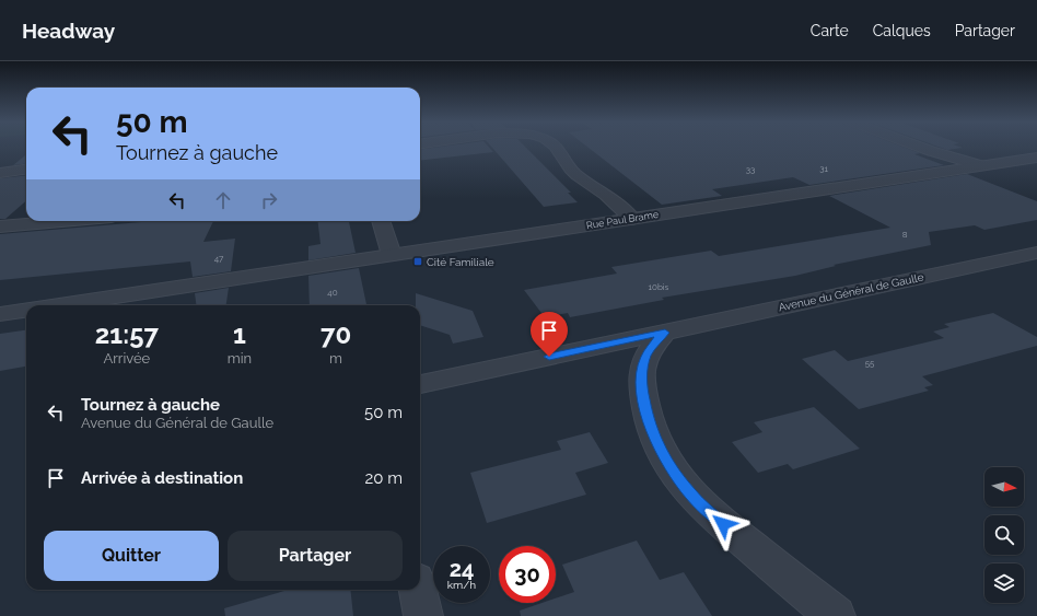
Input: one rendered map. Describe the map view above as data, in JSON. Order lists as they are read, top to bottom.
{
  "streets": {
    "street": ["Rue Paul Brame", "Avenue du Général de Gaulle"]
  },
  "places": {
    "transit": ["Cité Familiale"]
  },
  "house_numbers": [
    "31",
    "33",
    "8",
    "47",
    "10bis",
    "40",
    "55"
  ],
  "north": "right",
  "page": {
    "header": "Headway",
    "nav": ["Carte", "Calques", "Partager"],
    "turn": ["50 m", "Tournez à gauche"],
    "eta": [
      "21:57",
      "Arrivée",
      "1",
      "min",
      "70",
      "m"
    ],
    "list": [
      {
        "name": "Tournez à gauche",
        "note": "Avenue du Général de Gaulle",
        "value": "50 m"
      },
      {
        "name": "Arrivée à destination",
        "value": "20 m"
      }
    ],
    "buttons": ["Quitter", "Partager"],
    "speed": "24 km/h",
    "limit": "30"
  }
}
